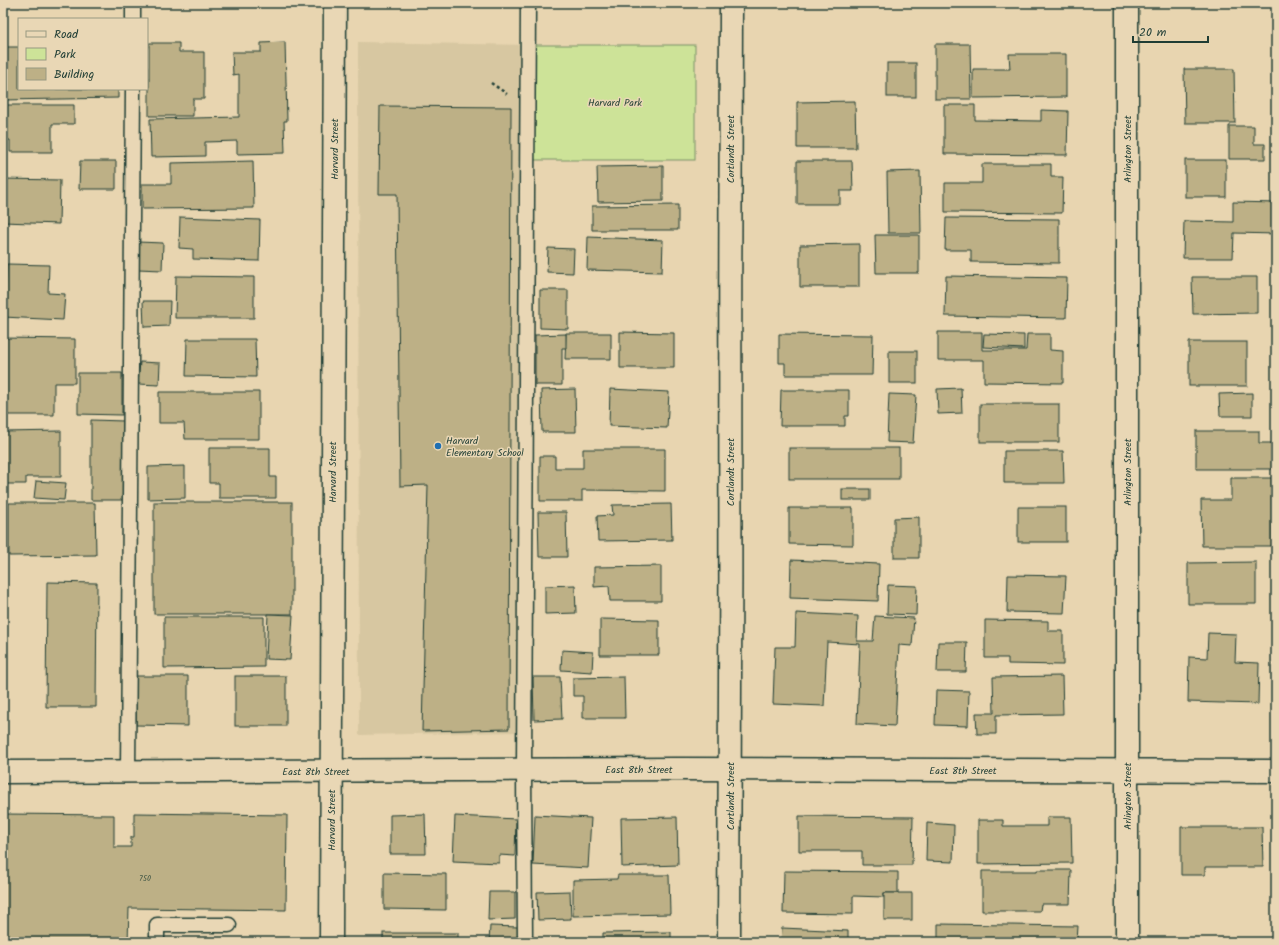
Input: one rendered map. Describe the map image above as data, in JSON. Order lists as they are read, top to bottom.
{
  "streets": {
    "street": [
      "Harvard Street",
      "Cortlandt Street",
      "Arlington Street",
      "East 8th Street"
    ]
  },
  "crossings": [
    ["Harvard Street", "East 8th Street"],
    ["Cortlandt Street", "East 8th Street"],
    ["Arlington Street", "East 8th Street"]
  ],
  "parks": ["Harvard Park"],
  "places": ["Harvard Elementary School"],
  "house_numbers": ["750"],
  "legend": ["Road", "Park", "Building"],
  "scale_bar": "20 m"
}
